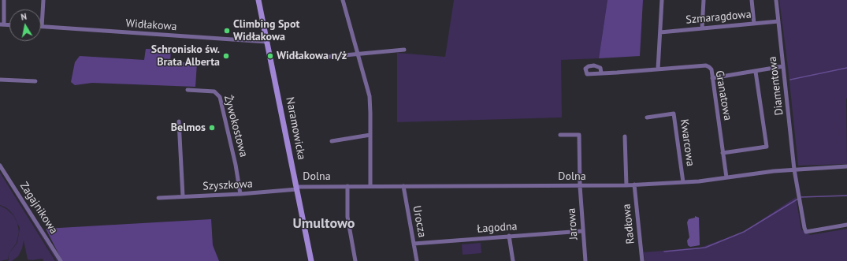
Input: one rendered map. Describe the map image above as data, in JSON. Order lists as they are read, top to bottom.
{
  "streets": {
    "street": [
      "Szmaragdowa",
      "Widłakowa",
      "Diamentowa",
      "Granatowa",
      "Żywokostowa",
      "Naramowicka",
      "Kwarcowa",
      "Dolna",
      "Szyszkowa",
      "Zagajnikowa",
      "Urocza",
      "Jarowa",
      "Radłowa",
      "Łagodna"
    ]
  },
  "crossings": [
    ["Szmaragdowa", "Diamentowa"],
    ["Widłakowa", "Naramowicka"],
    ["Diamentowa", "Dolna"],
    ["Granatowa", "Dolna"],
    ["Żywokostowa", "Szyszkowa"],
    ["Naramowicka", "Dolna"],
    ["Naramowicka", "Szyszkowa"],
    ["Kwarcowa", "Dolna"],
    ["Dolna", "Szyszkowa"],
    ["Dolna", "Urocza"],
    ["Dolna", "Jarowa"],
    ["Dolna", "Radłowa"],
    ["Urocza", "Łagodna"],
    ["Jarowa", "Łagodna"]
  ],
  "districts": ["Umultowo"],
  "places": [
    "Climbing Spot Widłakowa",
    "Schronisko św. Brata Alberta",
    "Widłakowa n/ż",
    "Belmos"
  ],
  "north": "top"
}
